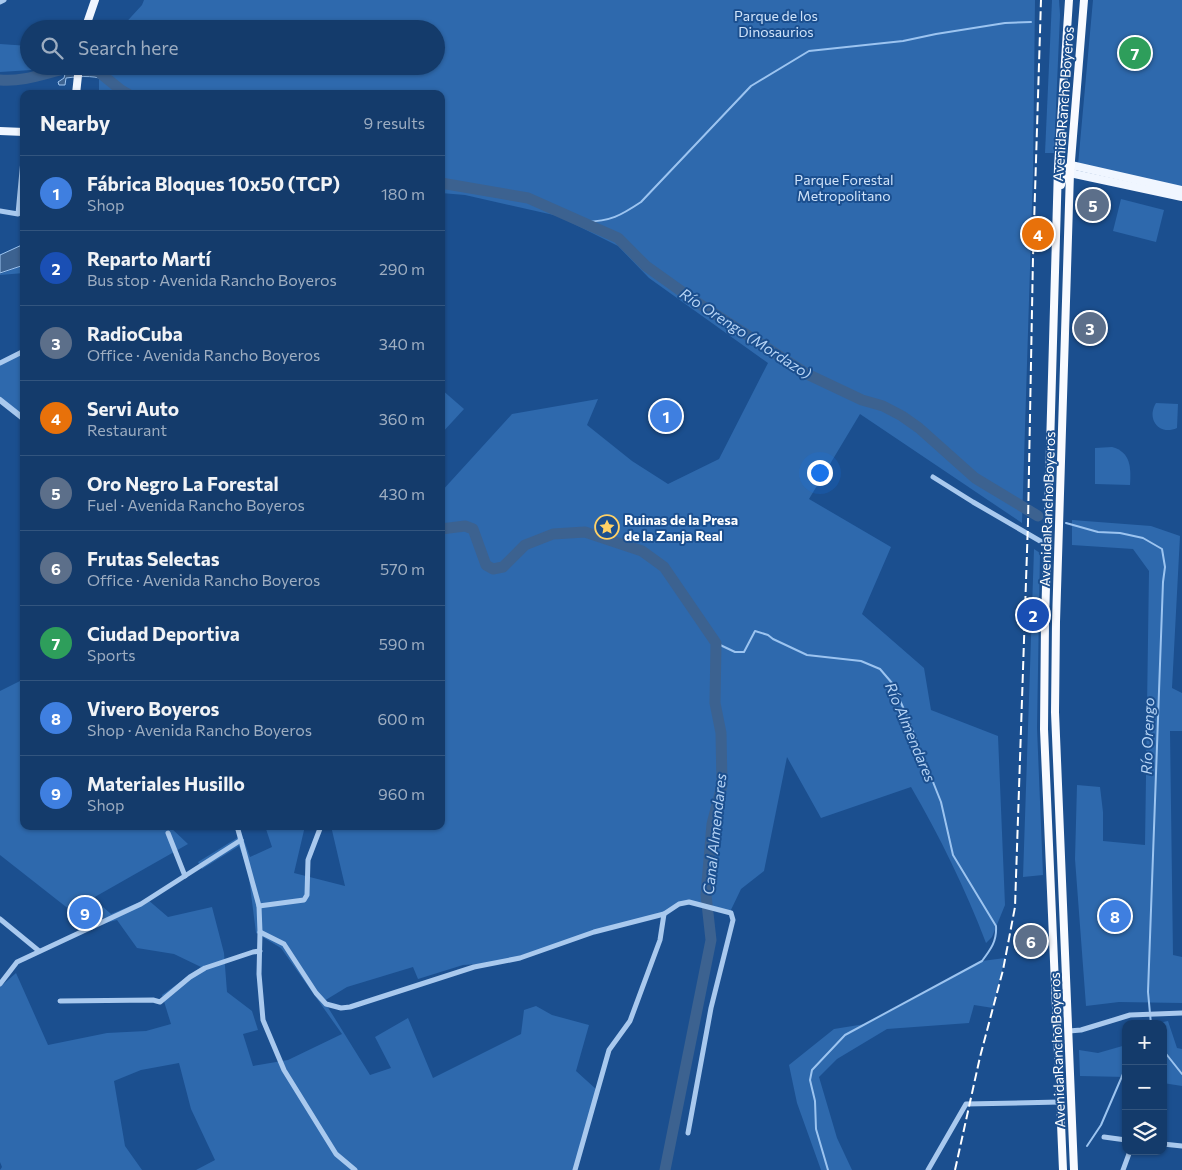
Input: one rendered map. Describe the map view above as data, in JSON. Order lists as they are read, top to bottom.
{
  "streets": {
    "highway": ["Avenida Rancho Boyeros"]
  },
  "water": [
    "Río Orengo (Mordazo)",
    "Río Almendares",
    "Río Orengo",
    "Canal Almendares"
  ],
  "parks": ["Parque de los Dinosaurios", "Parque Forestal Metropolitano"],
  "places": {
    "place": ["Ruinas de la Presa de la Zanja Real"]
  },
  "page": {
    "search": "Search here",
    "pins": [
      "7",
      "5",
      "4",
      "3",
      "1",
      "2",
      "9",
      "8",
      "6"
    ],
    "heading": ["Nearby", "9 results"],
    "list": [
      {
        "mark": "1",
        "name": "Fábrica Bloques 10x50 (TCP)",
        "note": "Shop",
        "value": "180 m"
      },
      {
        "mark": "2",
        "name": "Reparto Martí",
        "note": "Bus stop · Avenida Rancho Boyeros",
        "value": "290 m"
      },
      {
        "mark": "3",
        "name": "RadioCuba",
        "note": "Office · Avenida Rancho Boyeros",
        "value": "340 m"
      },
      {
        "mark": "4",
        "name": "Servi Auto",
        "note": "Restaurant",
        "value": "360 m"
      },
      {
        "mark": "5",
        "name": "Oro Negro La Forestal",
        "note": "Fuel · Avenida Rancho Boyeros",
        "value": "430 m"
      },
      {
        "mark": "6",
        "name": "Frutas Selectas",
        "note": "Office · Avenida Rancho Boyeros",
        "value": "570 m"
      },
      {
        "mark": "7",
        "name": "Ciudad Deportiva",
        "note": "Sports",
        "value": "590 m"
      },
      {
        "mark": "8",
        "name": "Vivero Boyeros",
        "note": "Shop · Avenida Rancho Boyeros",
        "value": "600 m"
      },
      {
        "mark": "9",
        "name": "Materiales Husillo",
        "note": "Shop",
        "value": "960 m"
      }
    ],
    "map_buttons": ["+", "−"]
  }
}
